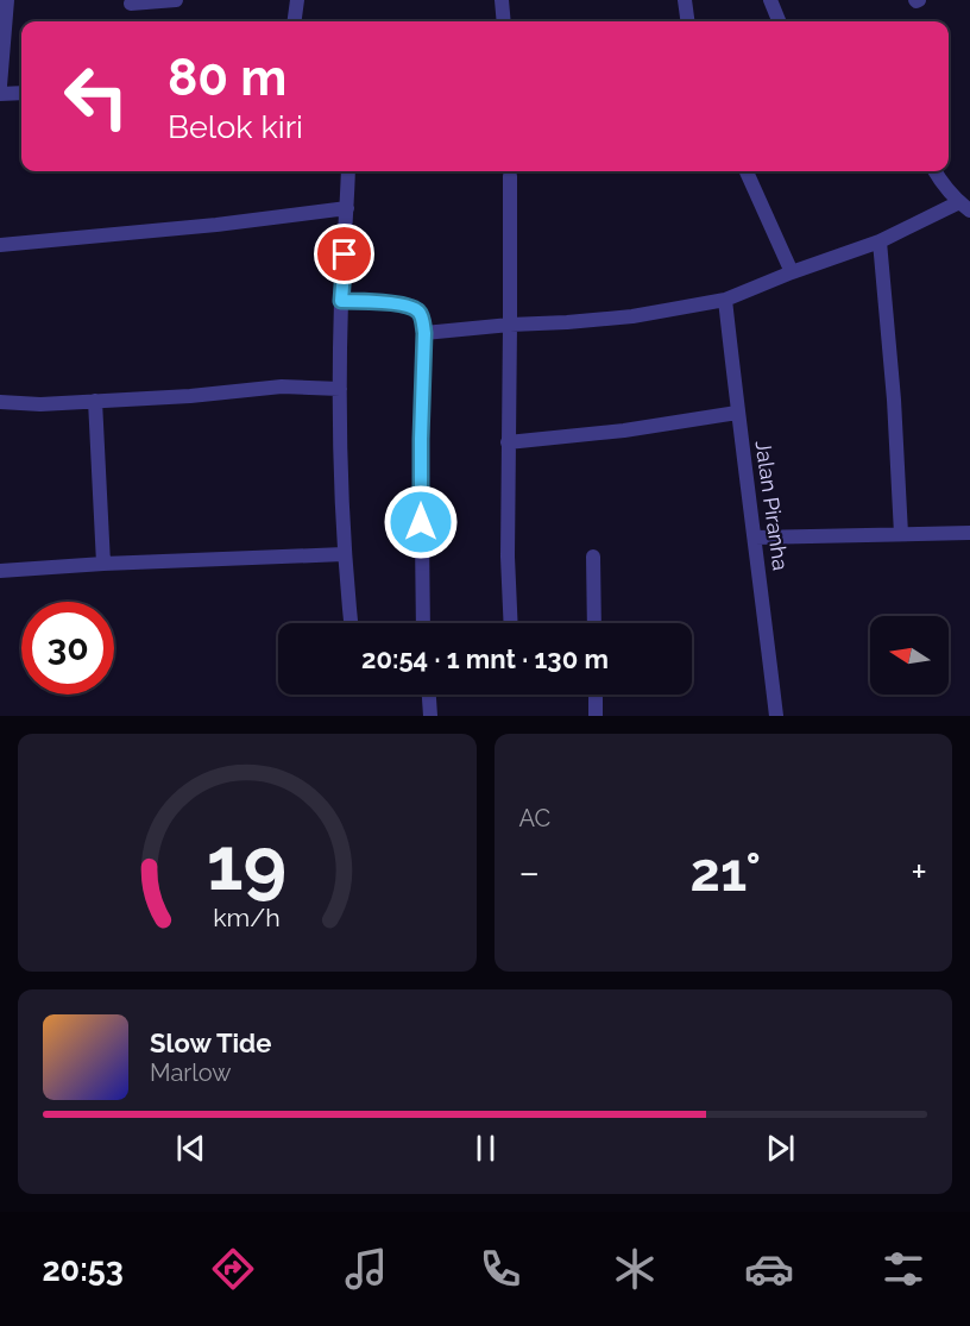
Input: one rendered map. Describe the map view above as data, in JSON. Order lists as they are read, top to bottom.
{
  "streets": {
    "street": ["Jalan Piranha"]
  },
  "north": "left",
  "page": {
    "turn": ["80 m", "Belok kiri"],
    "limit": "30",
    "trip": "20:54 · 1 mnt · 130 m",
    "tile": "AC",
    "heat": ["−", "21°", "+"],
    "song": ["Slow Tide", "Marlow"],
    "tabs": "20:53",
    "gauge": ["19", "km/h"]
  }
}
